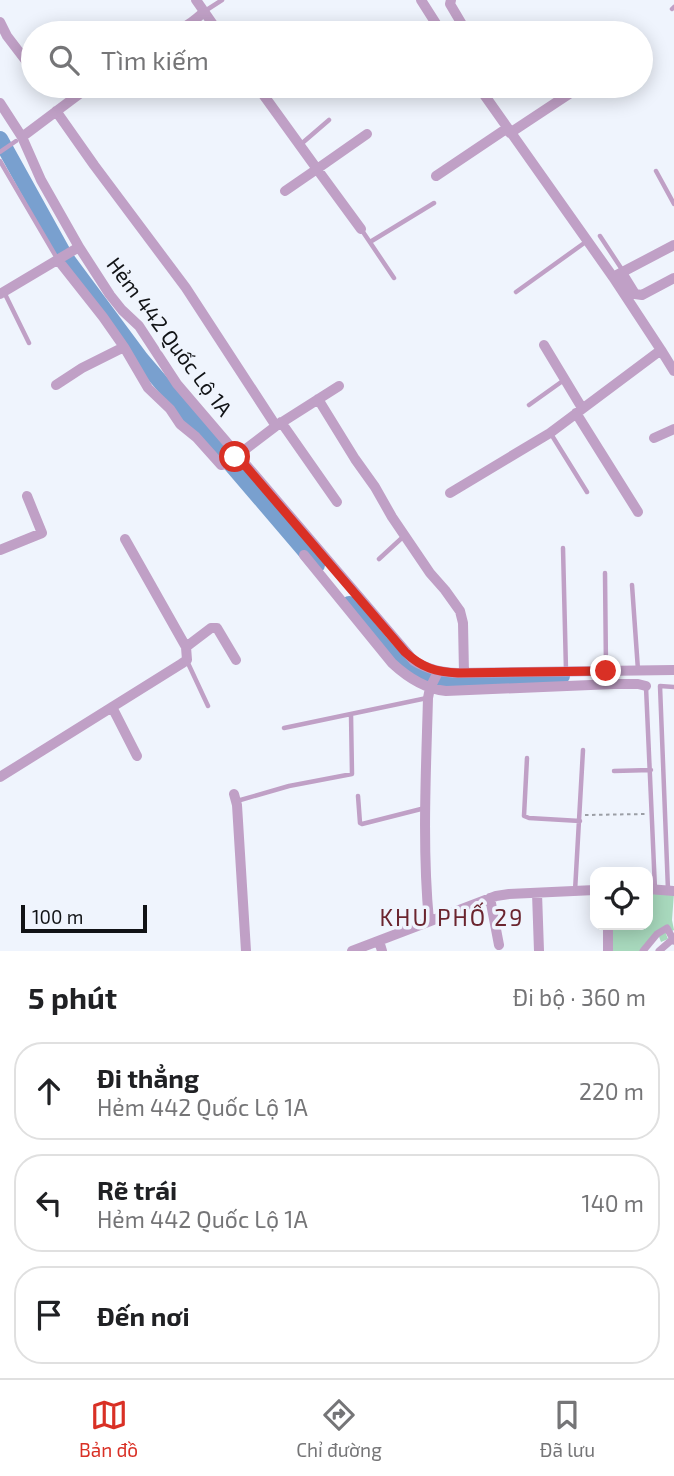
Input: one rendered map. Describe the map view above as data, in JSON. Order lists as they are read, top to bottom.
{
  "streets": {
    "street": ["Hẻm 442 Quốc Lộ 1A"]
  },
  "districts": ["KHU PHỐ 29"],
  "scale_bar": "100 m",
  "page": {
    "search": "Tìm kiếm",
    "scale": "100 m",
    "heading": ["5 phút", "Đi bộ · 360 m"],
    "list": [
      ["Đi thẳng", "Hẻm 442 Quốc Lộ 1A", "220 m"],
      ["Rẽ trái", "Hẻm 442 Quốc Lộ 1A", "140 m"],
      "Đến nơi"
    ],
    "nav": ["Bản đồ", "Chỉ đường", "Đã lưu"]
  }
}
